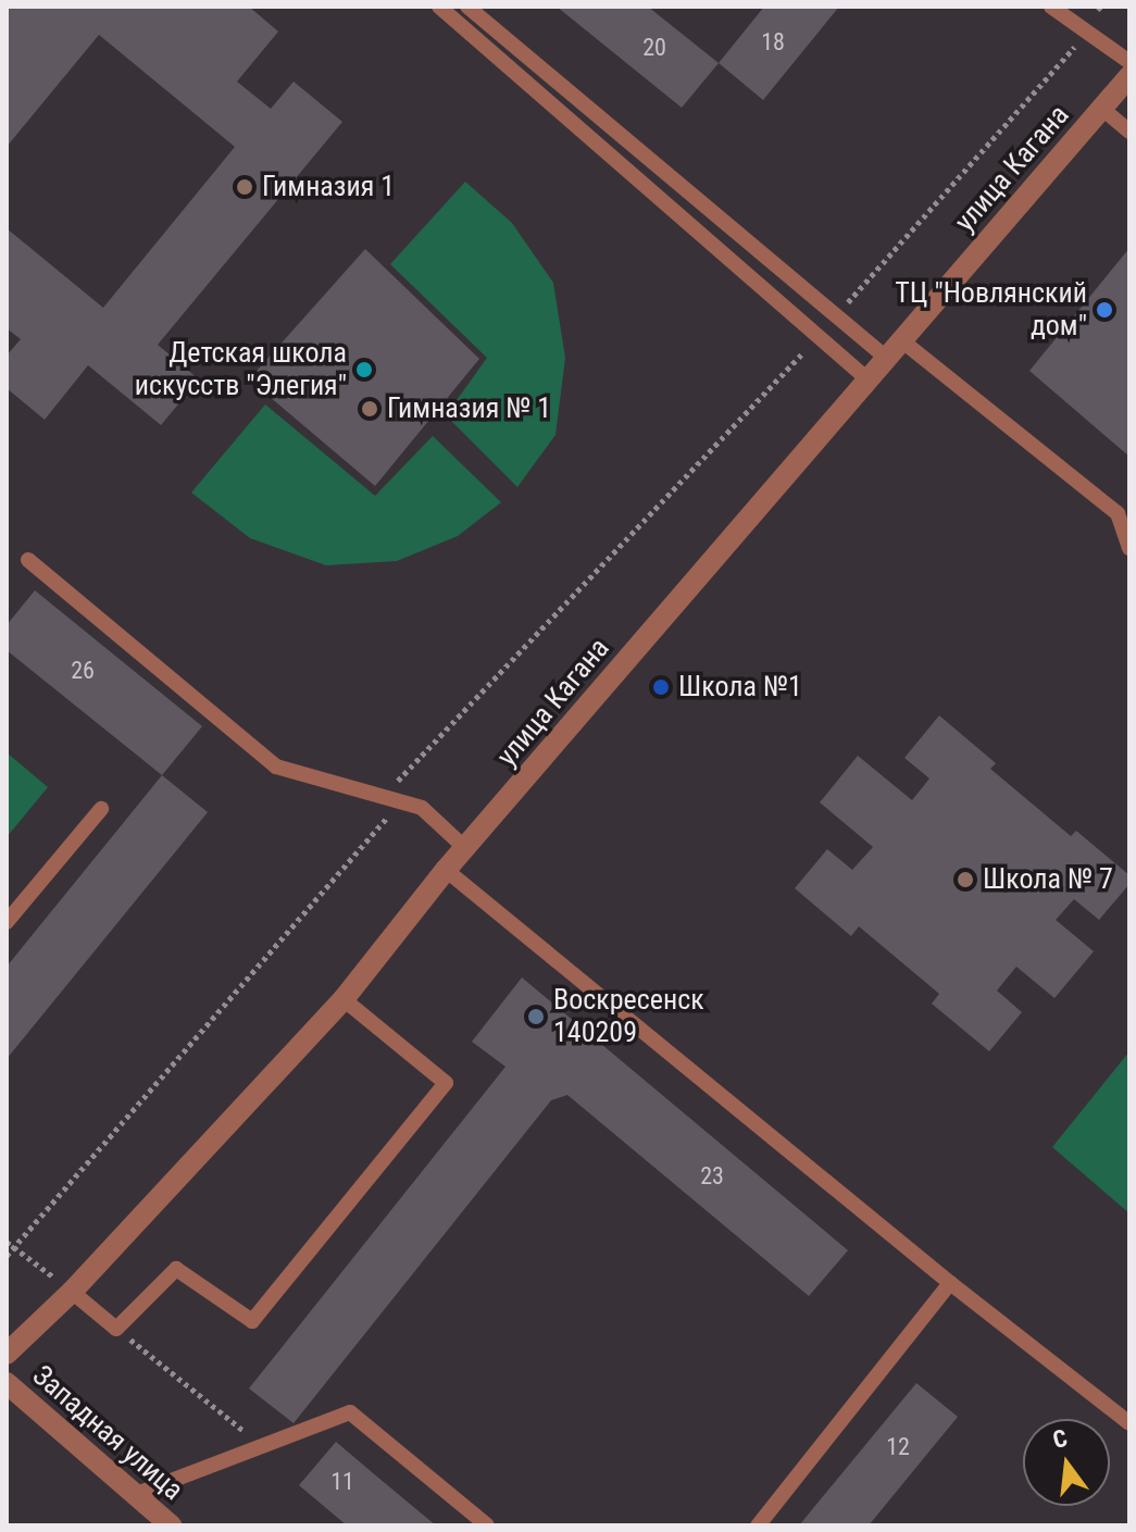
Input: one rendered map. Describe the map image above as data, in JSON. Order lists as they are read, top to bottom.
{
  "streets": {
    "street": ["улица Кагана", "Западная улица"]
  },
  "places": [
    "Гимназия 1",
    "ТЦ \"Новлянский дом\"",
    "Детская школа искусств \"Элегия\"",
    "Гимназия № 1",
    "Школа №1",
    "Школа № 7",
    "Воскресенск 140209"
  ],
  "house_numbers": [
    "18",
    "20",
    "26",
    "23",
    "12",
    "11"
  ],
  "north": "top"
}
